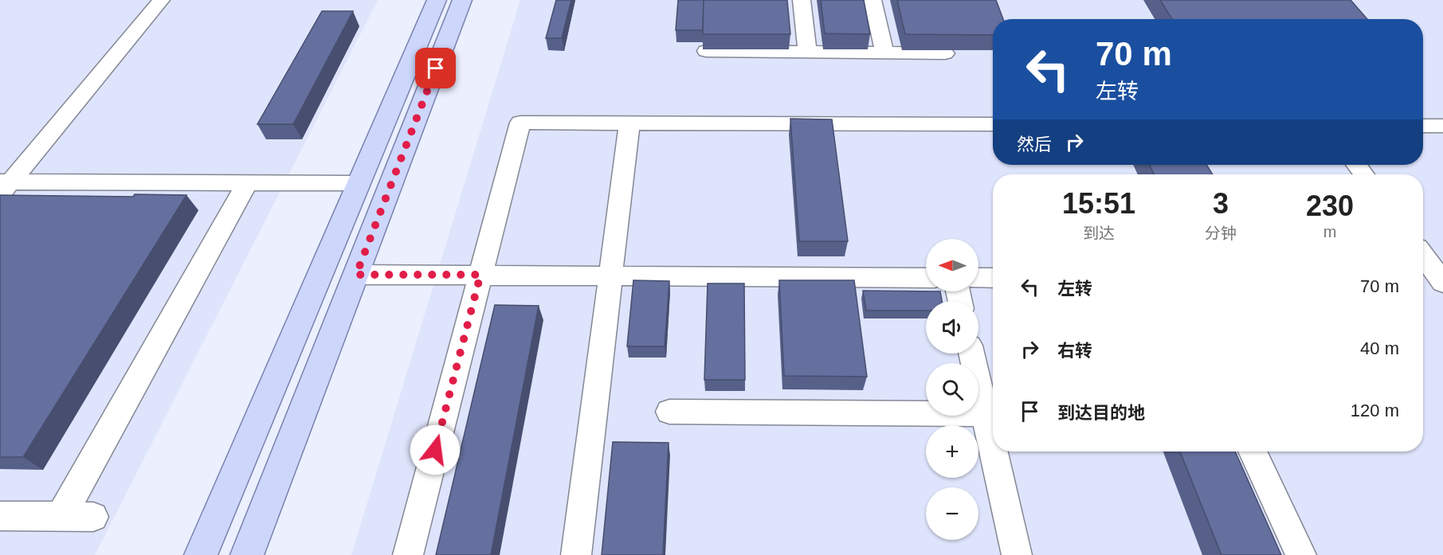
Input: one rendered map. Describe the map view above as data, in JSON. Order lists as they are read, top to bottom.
{
  "north": "left",
  "page": {
    "turn": ["70 m", "左转"],
    "then": "然后",
    "eta": [
      "15:51",
      "到达",
      "3",
      "分钟",
      "230",
      "m"
    ],
    "map_buttons": ["+", "−"],
    "list": [
      {
        "name": "左转",
        "value": "70 m"
      },
      {
        "name": "右转",
        "value": "40 m"
      },
      {
        "name": "到达目的地",
        "value": "120 m"
      }
    ]
  }
}
